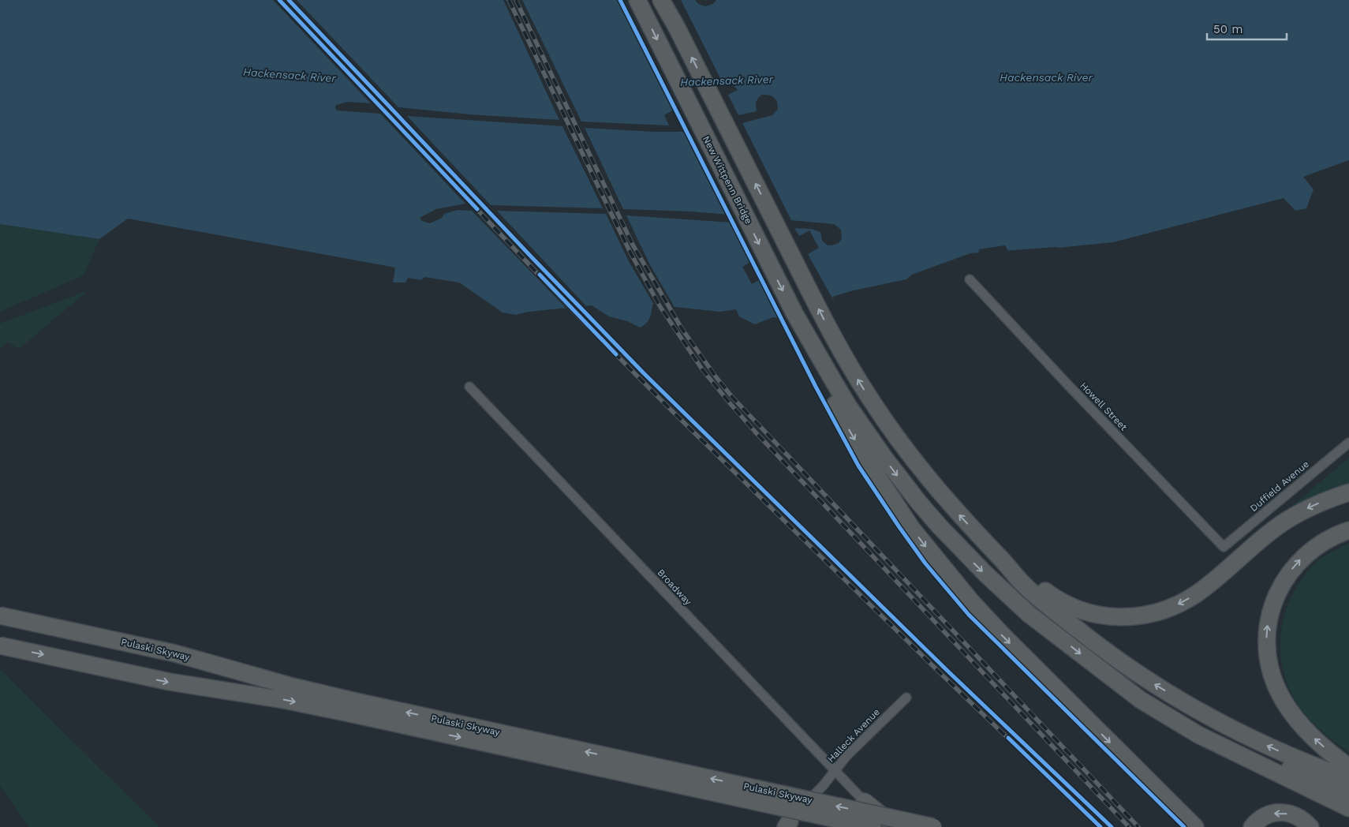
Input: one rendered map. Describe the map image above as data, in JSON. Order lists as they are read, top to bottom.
{
  "streets": {
    "highway": ["New Wittpenn Bridge", "Pulaski Skyway"],
    "street": [
      "Howell Street",
      "Duffield Avenue",
      "Broadway",
      "Halleck Avenue"
    ]
  },
  "crossings": [
    ["Howell Street", "Duffield Avenue"],
    ["Broadway", "Halleck Avenue"]
  ],
  "water": ["Hackensack River"],
  "scale_bar": "50 m"
}
